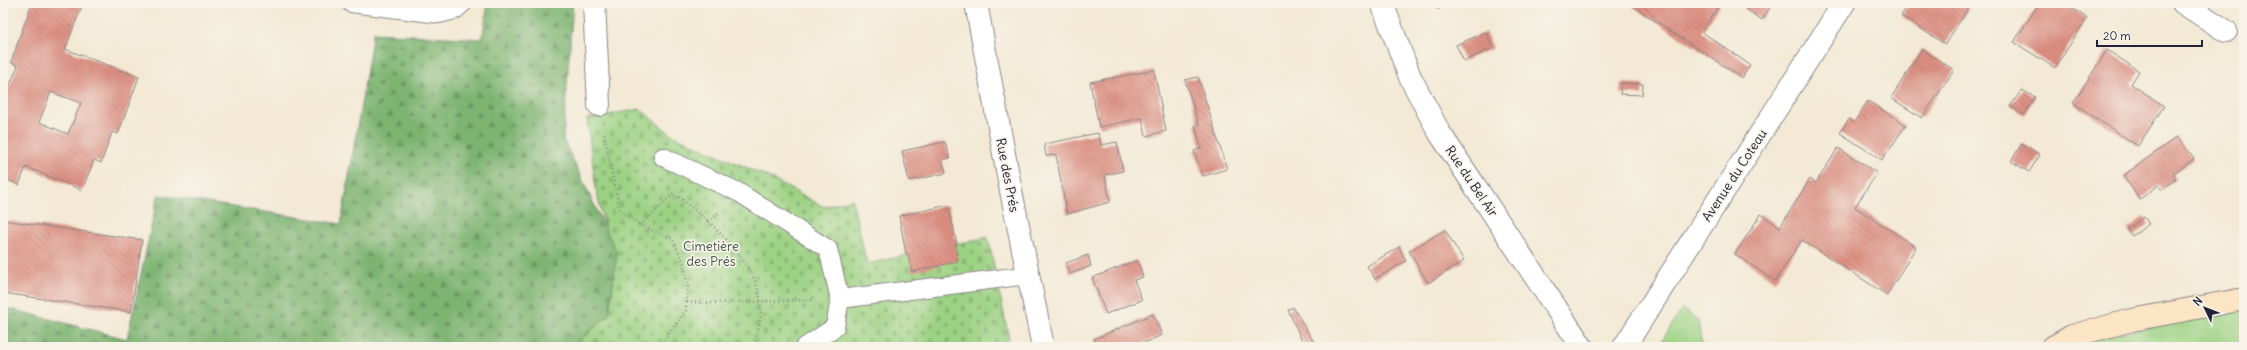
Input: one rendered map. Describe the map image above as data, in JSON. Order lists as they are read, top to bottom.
{
  "streets": {
    "street": ["Rue des Prés", "Avenue du Coteau", "Rue du Bel Air"]
  },
  "parks": ["Cimetière des Prés"],
  "scale_bar": "20 m",
  "north": "top left"
}
